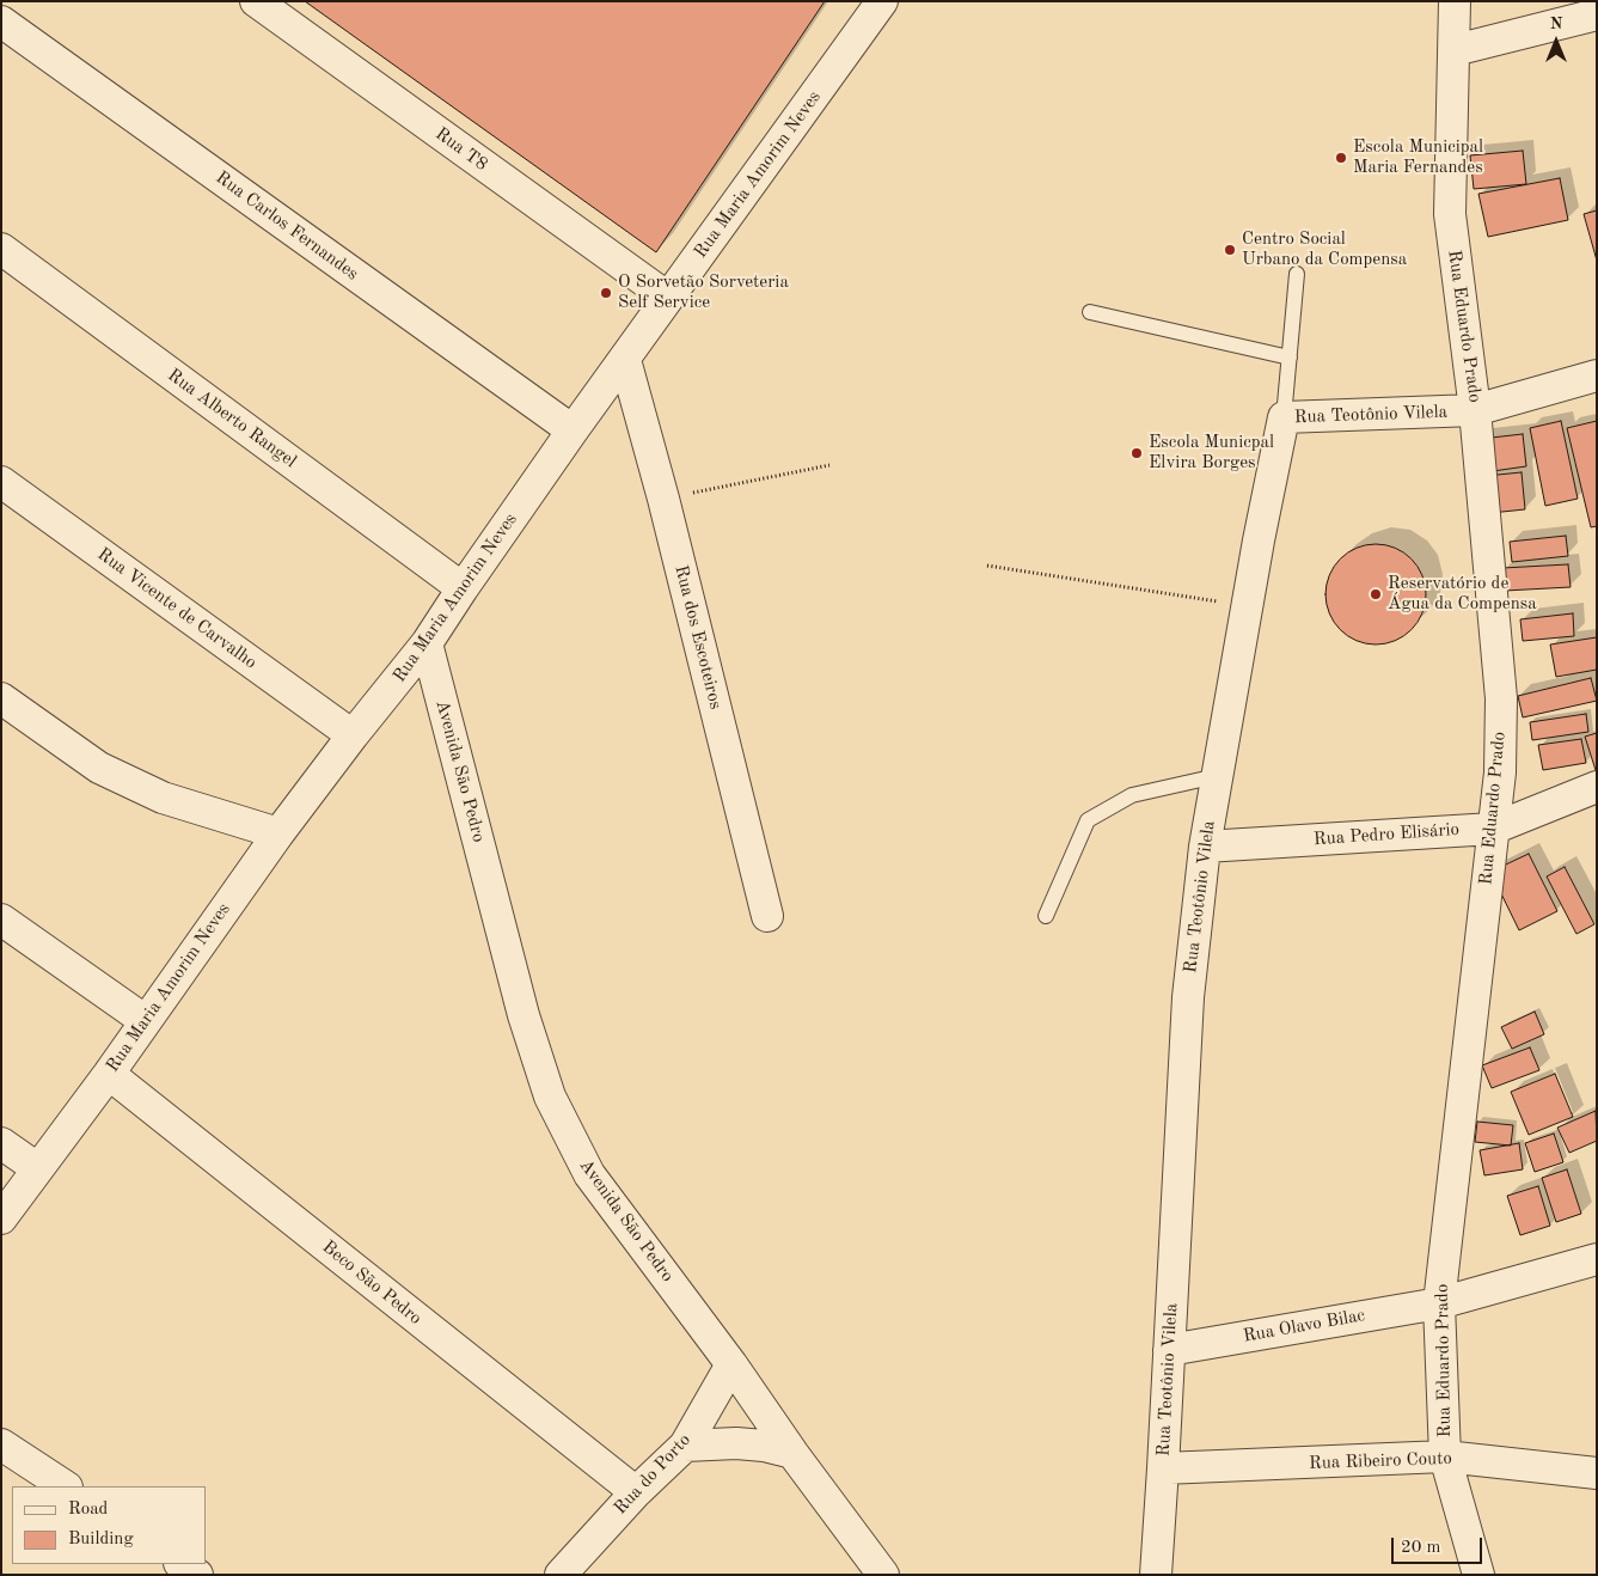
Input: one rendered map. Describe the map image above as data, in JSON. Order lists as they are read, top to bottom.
{
  "streets": {
    "street": [
      "Rua T8",
      "Rua Maria Amorim Neves",
      "Rua Carlos Fernandes",
      "Rua Eduardo Prado",
      "Rua Teotônio Vilela",
      "Rua Alberto Rangel",
      "Rua Vicente de Carvalho",
      "Rua dos Escoteiros",
      "Avenida São Pedro",
      "Rua Pedro Elisário",
      "Beco São Pedro",
      "Rua Olavo Bilac",
      "Rua Ribeiro Couto",
      "Rua do Porto"
    ]
  },
  "crossings": [
    ["Rua T8", "Rua Maria Amorim Neves"],
    ["Rua Maria Amorim Neves", "Rua Carlos Fernandes"],
    ["Rua Maria Amorim Neves", "Rua Alberto Rangel"],
    ["Rua Maria Amorim Neves", "Rua Vicente de Carvalho"],
    ["Rua Maria Amorim Neves", "Rua dos Escoteiros"],
    ["Rua Maria Amorim Neves", "Avenida São Pedro"],
    ["Rua Maria Amorim Neves", "Beco São Pedro"],
    ["Rua Eduardo Prado", "Rua Teotônio Vilela"],
    ["Rua Eduardo Prado", "Rua Pedro Elisário"],
    ["Rua Eduardo Prado", "Rua Olavo Bilac"],
    ["Rua Eduardo Prado", "Rua Ribeiro Couto"],
    ["Rua Teotônio Vilela", "Rua Pedro Elisário"],
    ["Rua Teotônio Vilela", "Rua Olavo Bilac"],
    ["Rua Teotônio Vilela", "Rua Ribeiro Couto"],
    ["Avenida São Pedro", "Rua do Porto"],
    ["Beco São Pedro", "Rua do Porto"]
  ],
  "places": [
    "Escola Municipal Maria Fernandes",
    "Centro Social Urbano da Compensa",
    "O Sorvetão Sorveteria Self Service",
    "Escola Municpal Elvira Borges",
    "Reservatório de Água da Compensa"
  ],
  "legend": ["Road", "Building"],
  "scale_bar": "20 m",
  "north": "top"
}
